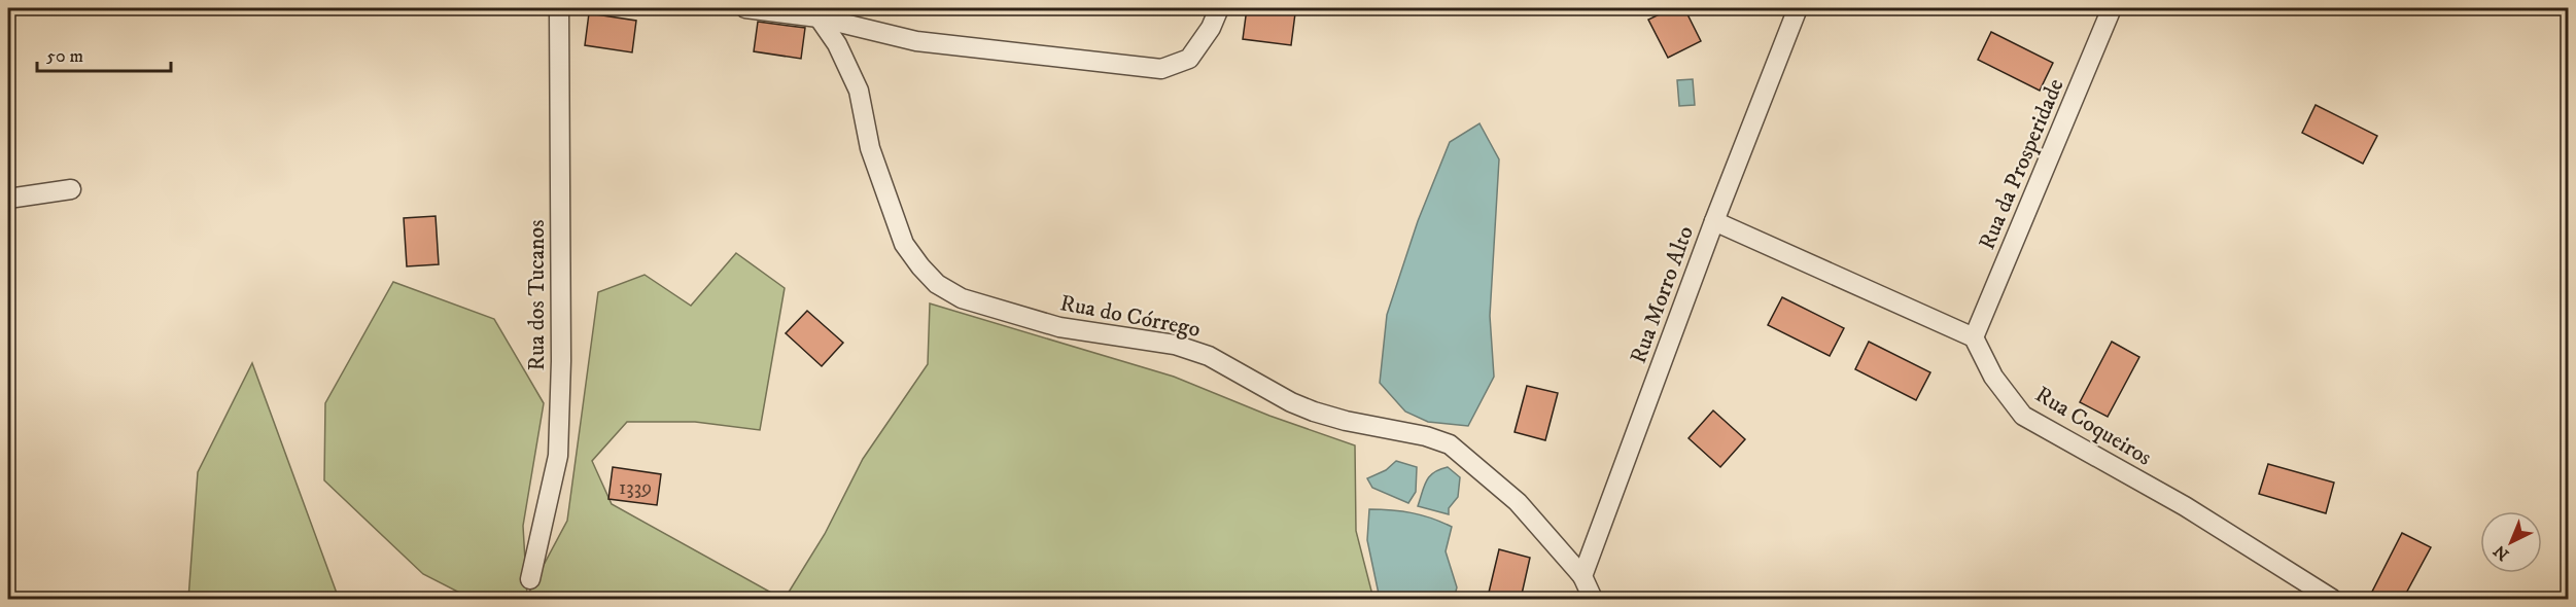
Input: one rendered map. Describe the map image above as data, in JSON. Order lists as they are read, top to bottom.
{
  "streets": {
    "street": [
      "Rua da Prosperidade",
      "Rua Morro Alto",
      "Rua dos Tucanos",
      "Rua do Córrego",
      "Rua Coqueiros"
    ]
  },
  "crossings": [
    ["Rua da Prosperidade", "Rua Coqueiros"],
    ["Rua Morro Alto", "Rua do Córrego"]
  ],
  "house_numbers": ["1339"],
  "scale_bar": "50 m",
  "north": "bottom left"
}
